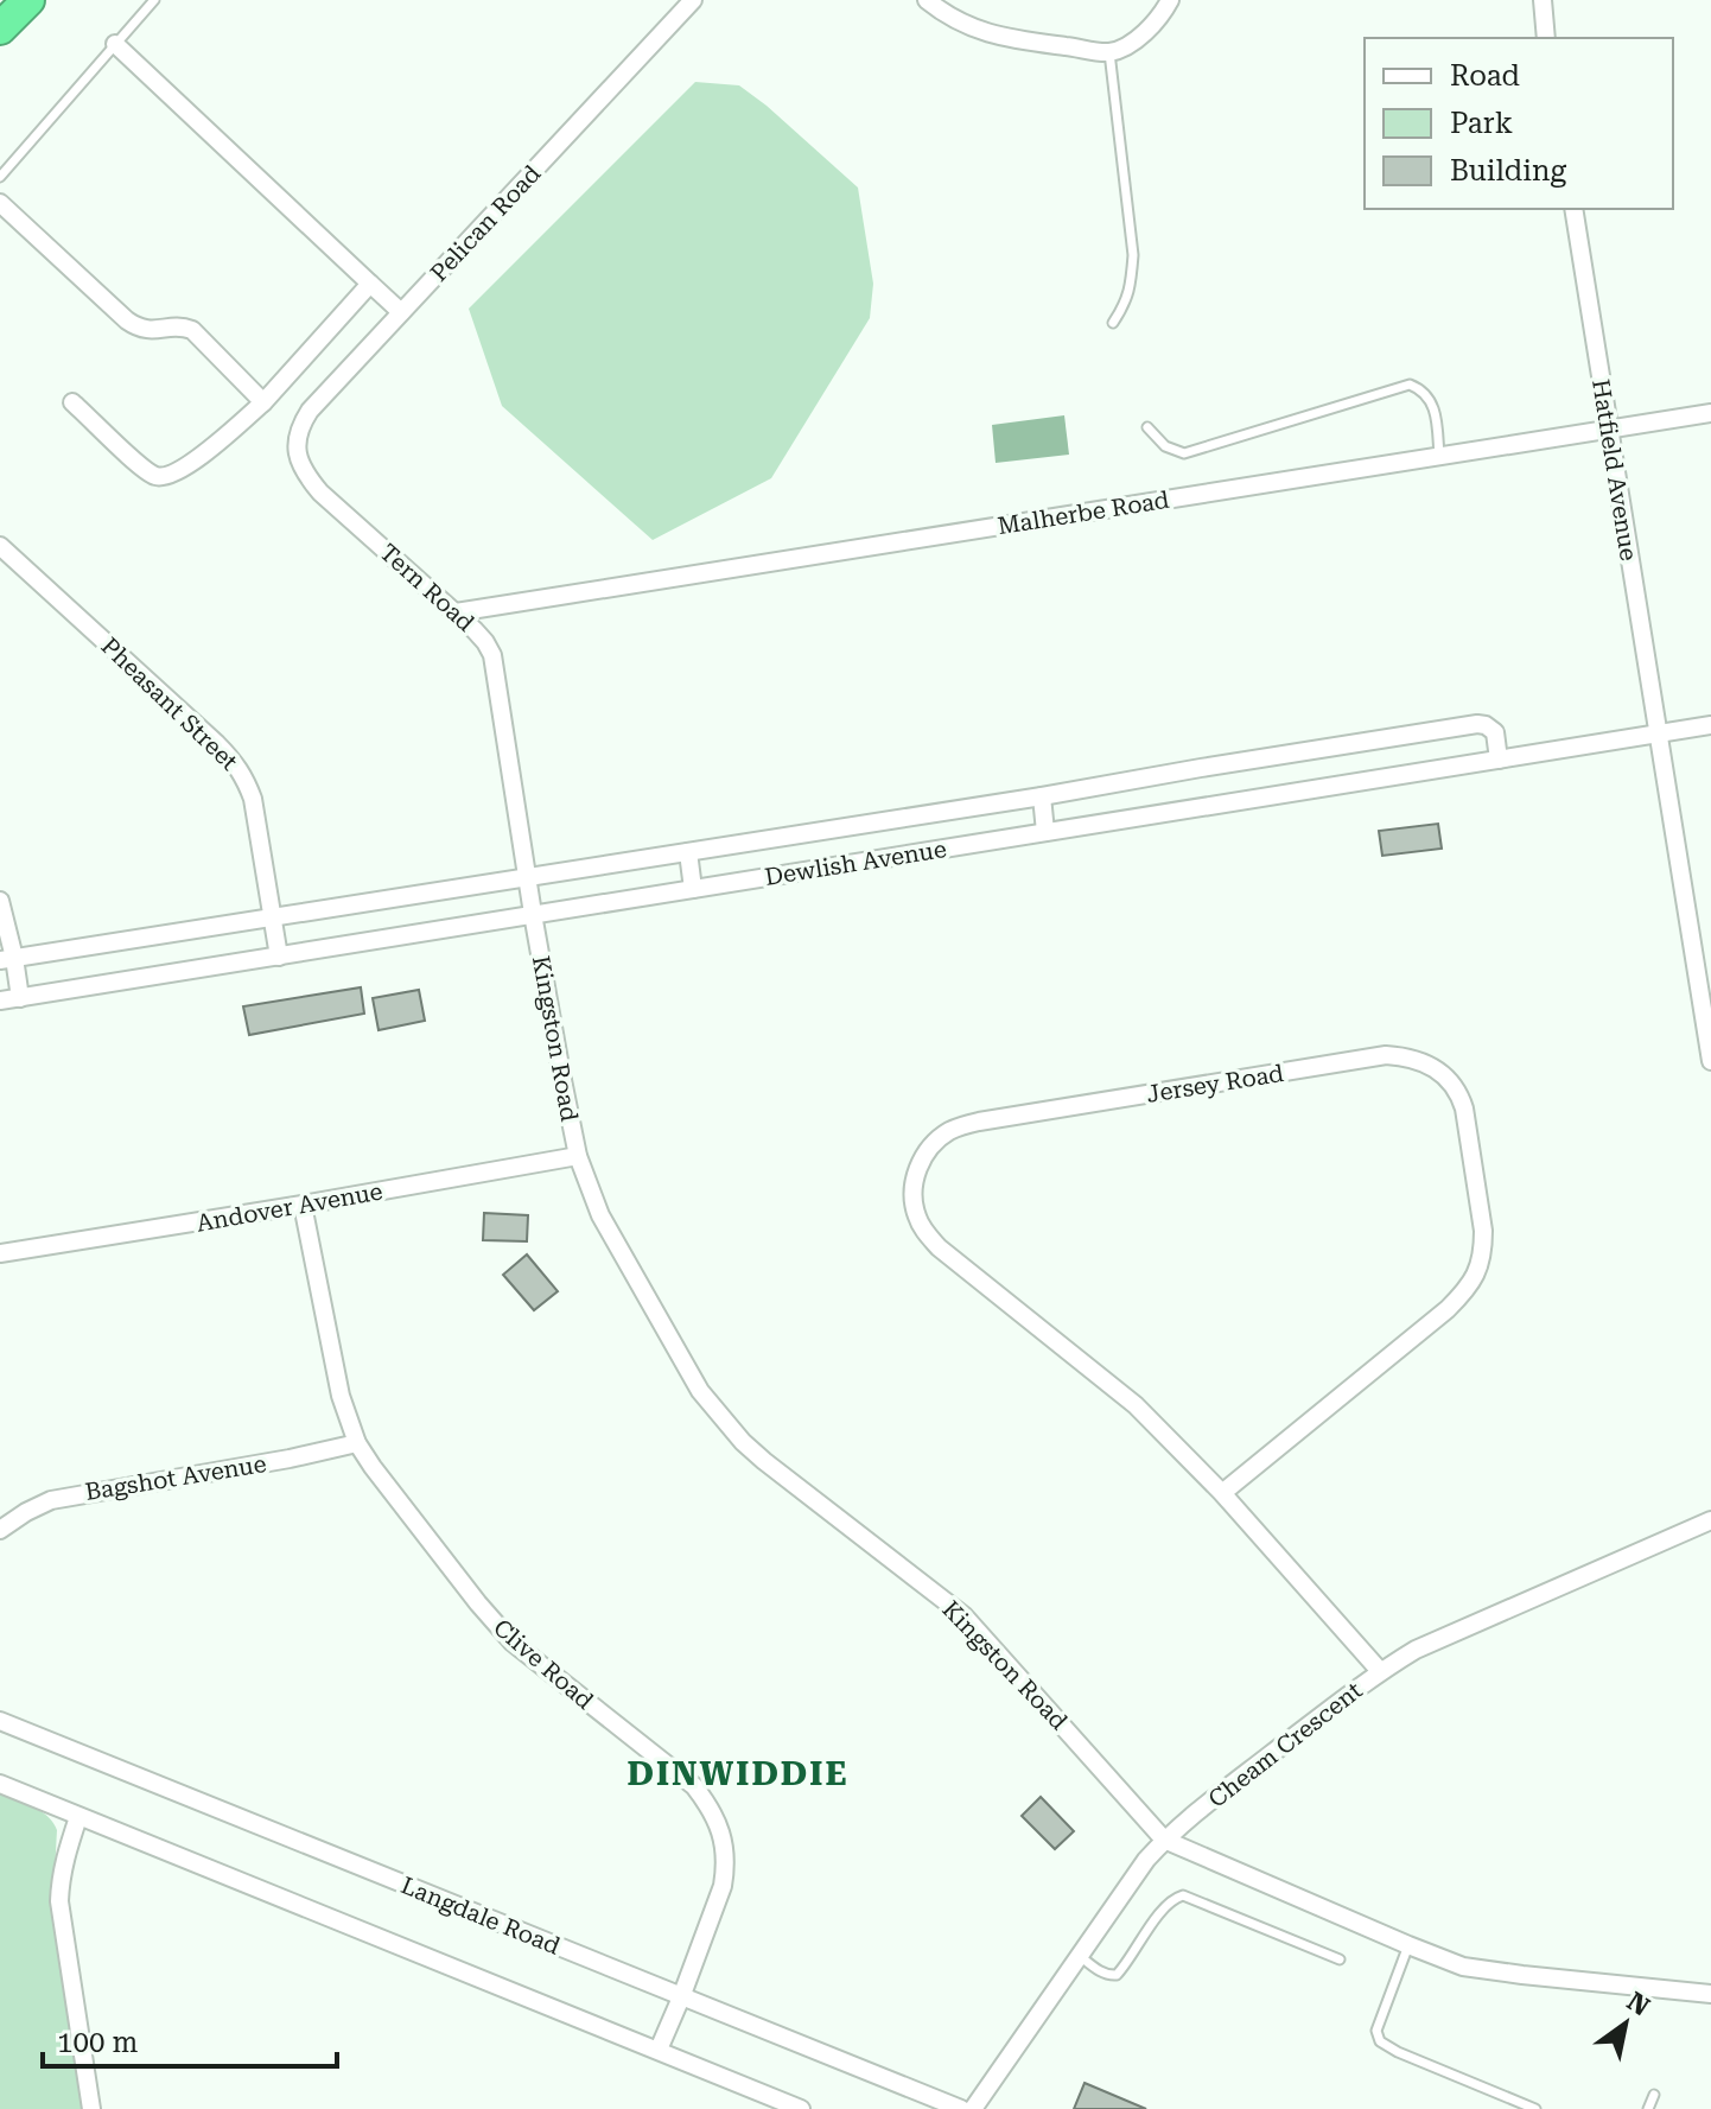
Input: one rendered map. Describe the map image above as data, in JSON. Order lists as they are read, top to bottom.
{
  "streets": {
    "street": [
      "Pelican Road",
      "Hatfield Avenue",
      "Malherbe Road",
      "Tern Road",
      "Pheasant Street",
      "Dewlish Avenue",
      "Kingston Road",
      "Jersey Road",
      "Andover Avenue",
      "Bagshot Avenue",
      "Clive Road",
      "Cheam Crescent",
      "Langdale Road"
    ]
  },
  "crossings": [
    ["Pelican Road", "Tern Road"],
    ["Hatfield Avenue", "Malherbe Road"],
    ["Hatfield Avenue", "Dewlish Avenue"],
    ["Malherbe Road", "Tern Road"],
    ["Tern Road", "Dewlish Avenue"],
    ["Tern Road", "Kingston Road"],
    ["Pheasant Street", "Dewlish Avenue"],
    ["Dewlish Avenue", "Kingston Road"],
    ["Kingston Road", "Andover Avenue"],
    ["Kingston Road", "Cheam Crescent"],
    ["Jersey Road", "Cheam Crescent"],
    ["Andover Avenue", "Clive Road"],
    ["Bagshot Avenue", "Clive Road"],
    ["Clive Road", "Langdale Road"]
  ],
  "districts": ["DINWIDDIE"],
  "legend": ["Road", "Park", "Building"],
  "scale_bar": "100 m",
  "north": "top right"
}
